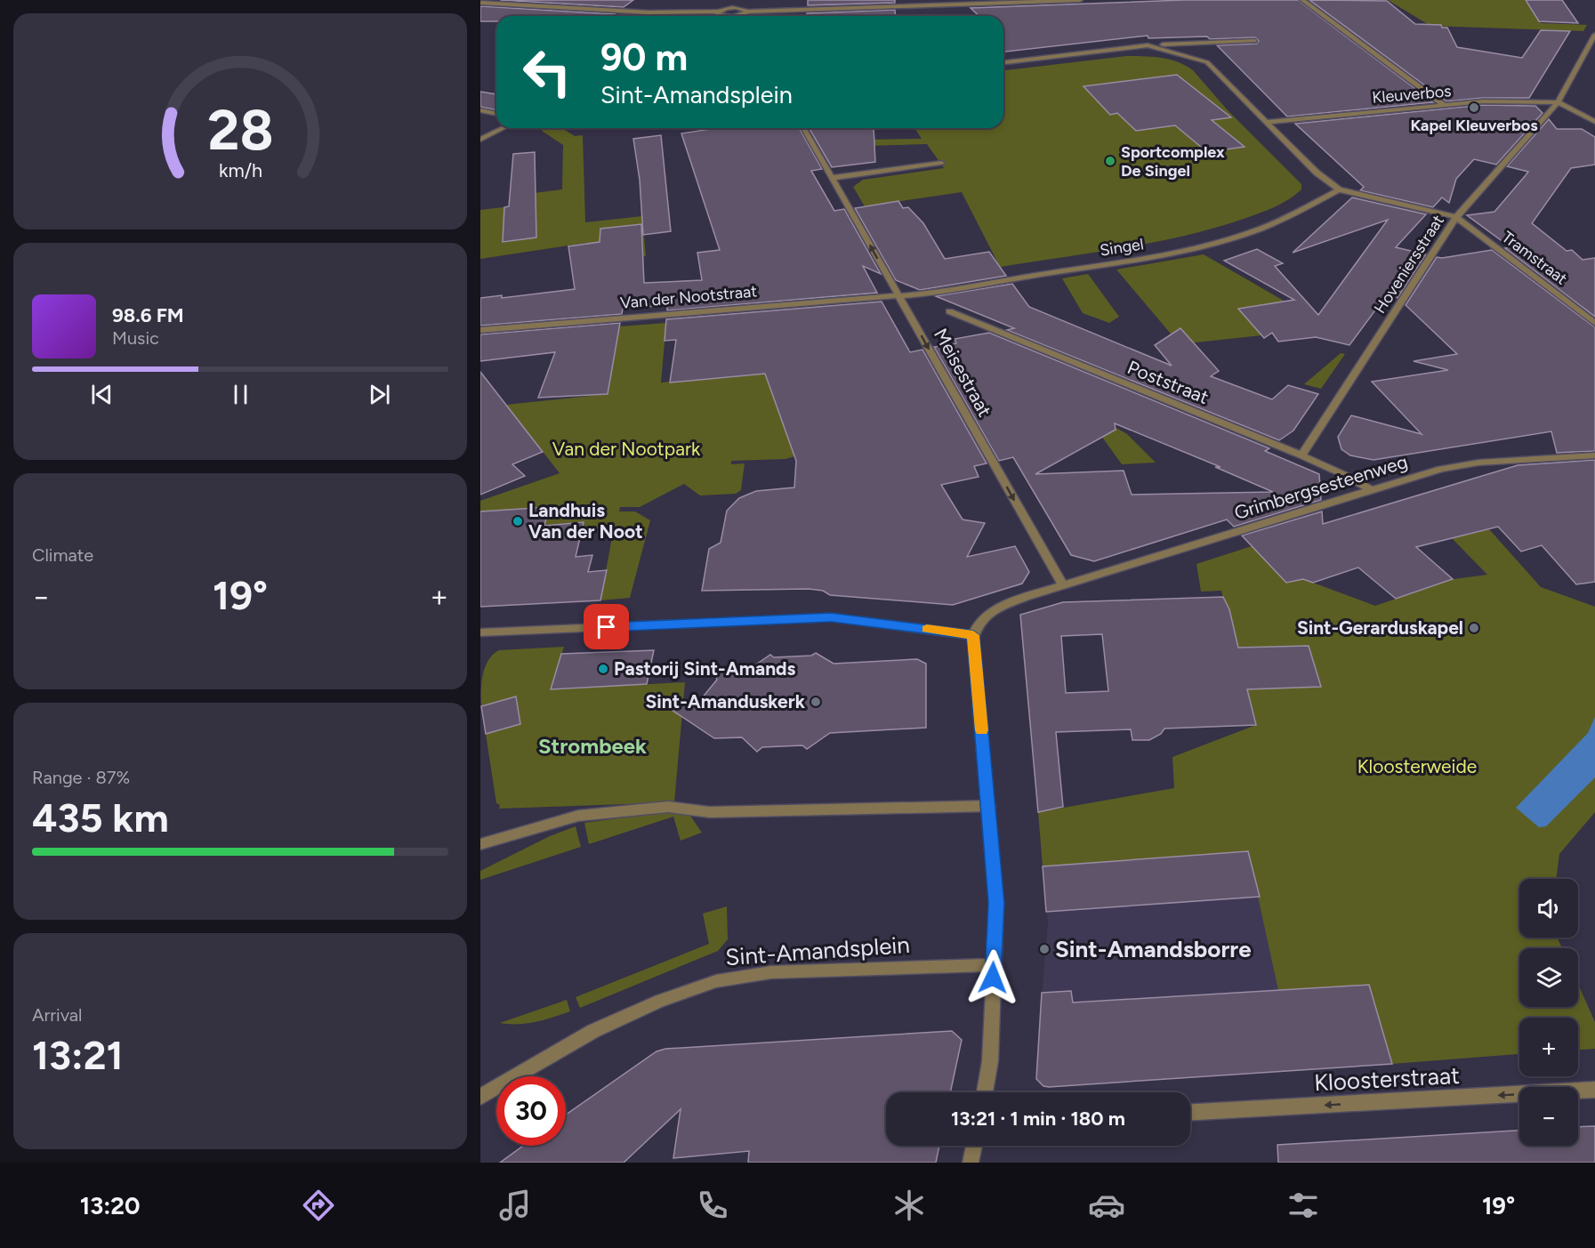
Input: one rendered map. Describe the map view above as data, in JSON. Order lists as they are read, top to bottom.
{
  "streets": {
    "street": [
      "Kleuverbos",
      "Singel",
      "Tramstraat",
      "Hoveniersstraat",
      "Van der Nootstraat",
      "Meisestraat",
      "Poststraat",
      "Grimbergsesteenweg",
      "Sint-Amandsplein",
      "Kloosterstraat"
    ]
  },
  "crossings": [
    ["Kleuverbos", "Hoveniersstraat"],
    ["Singel", "Van der Nootstraat"],
    ["Singel", "Meisestraat"],
    ["Tramstraat", "Hoveniersstraat"],
    ["Hoveniersstraat", "Poststraat"],
    ["Van der Nootstraat", "Meisestraat"],
    ["Meisestraat", "Grimbergsesteenweg"],
    ["Poststraat", "Grimbergsesteenweg"]
  ],
  "one_way": ["Kloosterstraat"],
  "districts": ["Strombeek"],
  "parks": ["Van der Nootpark", "Kloosterweide"],
  "places": [
    "Kapel Kleuverbos",
    "Sportcomplex De Singel",
    "Landhuis Van der Noot",
    "Sint-Gerarduskapel",
    "Pastorij Sint-Amands",
    "Sint-Amanduskerk",
    "Sint-Amandsborre"
  ],
  "page": {
    "turn": ["90 m", "Sint-Amandsplein"],
    "song": ["98.6 FM", "Music"],
    "tile": [
      "Climate",
      ["Range · 87%", "435 km"],
      ["Arrival", "13:21"]
    ],
    "heat": ["−", "19°", "+"],
    "map_buttons": ["+", "−"],
    "limit": "30",
    "trip": "13:21 · 1 min · 180 m",
    "tabs": ["13:20", "19°"],
    "gauge": ["28", "km/h"]
  }
}
